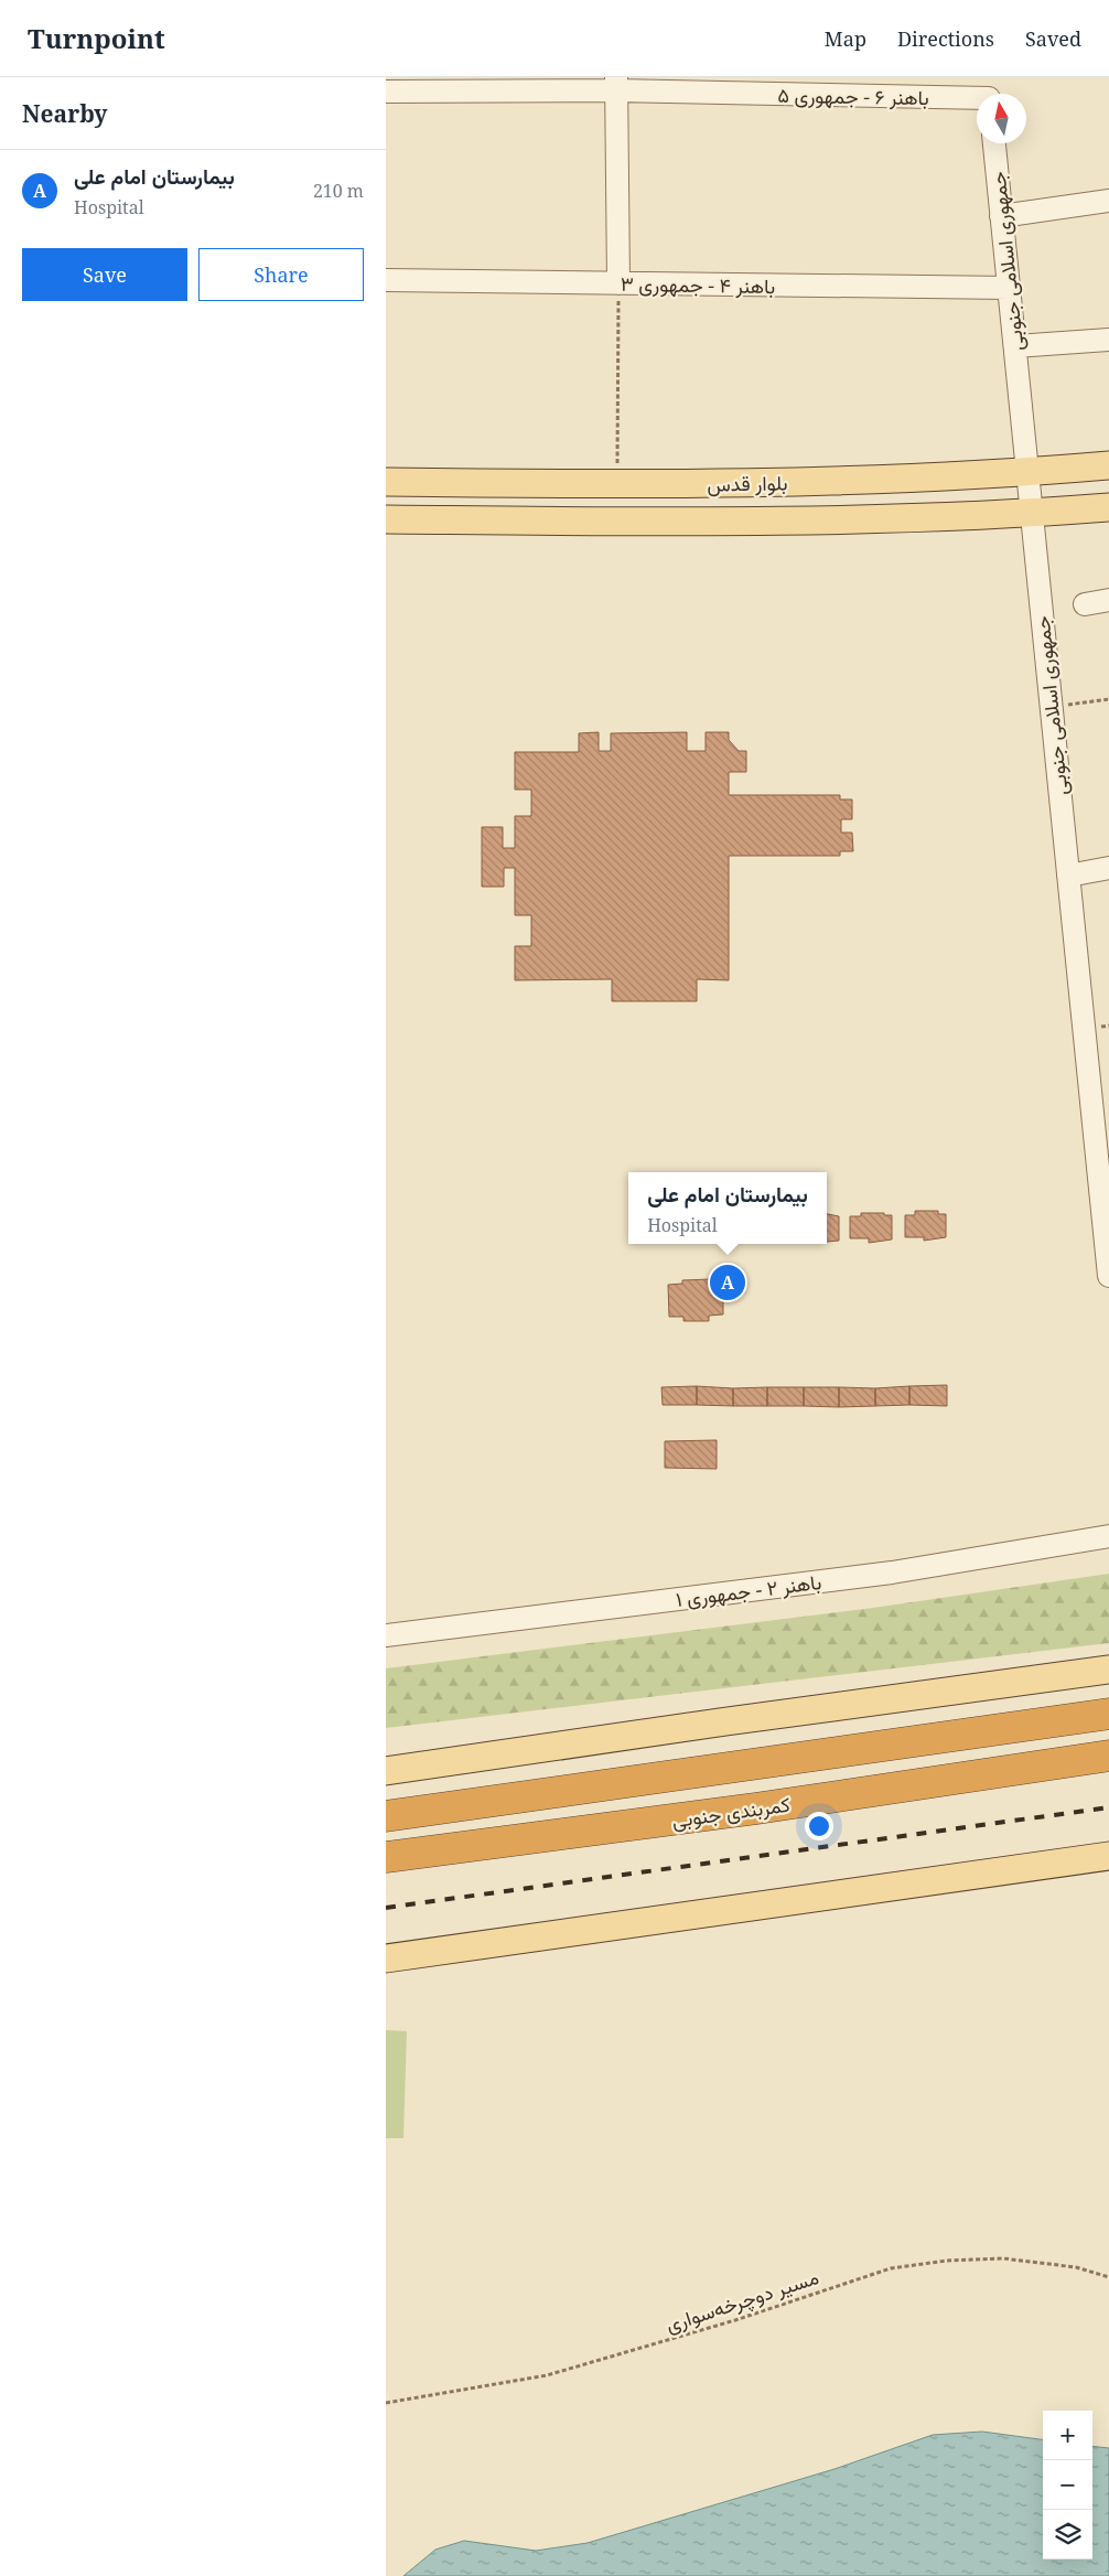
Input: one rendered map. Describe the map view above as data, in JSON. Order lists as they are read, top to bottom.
{
  "streets": {
    "highway": ["کمربندی جنوبی"],
    "main road": ["بلوار قدس"],
    "street": [
      "باهنر ۶ - جمهوری ۵",
      "جمهوری اسلامی جنوبی",
      "باهنر ۴ - جمهوری ۳",
      "باهنر ۲ - جمهوری ۱"
    ],
    "path": ["مسیر دوچرخه‌سواری"]
  },
  "crossings": [
    ["جمهوری اسلامی جنوبی", "باهنر ۴ - جمهوری ۳"],
    ["جمهوری اسلامی جنوبی", "بلوار قدس"]
  ],
  "north": "top",
  "page": {
    "header": "Turnpoint",
    "nav": ["Map", "Directions", "Saved"],
    "heading": "Nearby",
    "list": [
      {
        "mark": "A",
        "name": "بیمارستان امام علی",
        "note": "Hospital",
        "value": "210 m"
      }
    ],
    "buttons": ["Save", "Share"],
    "popup": ["بیمارستان امام علی", "Hospital"],
    "pins": "A",
    "map_buttons": ["+", "−"]
  }
}
